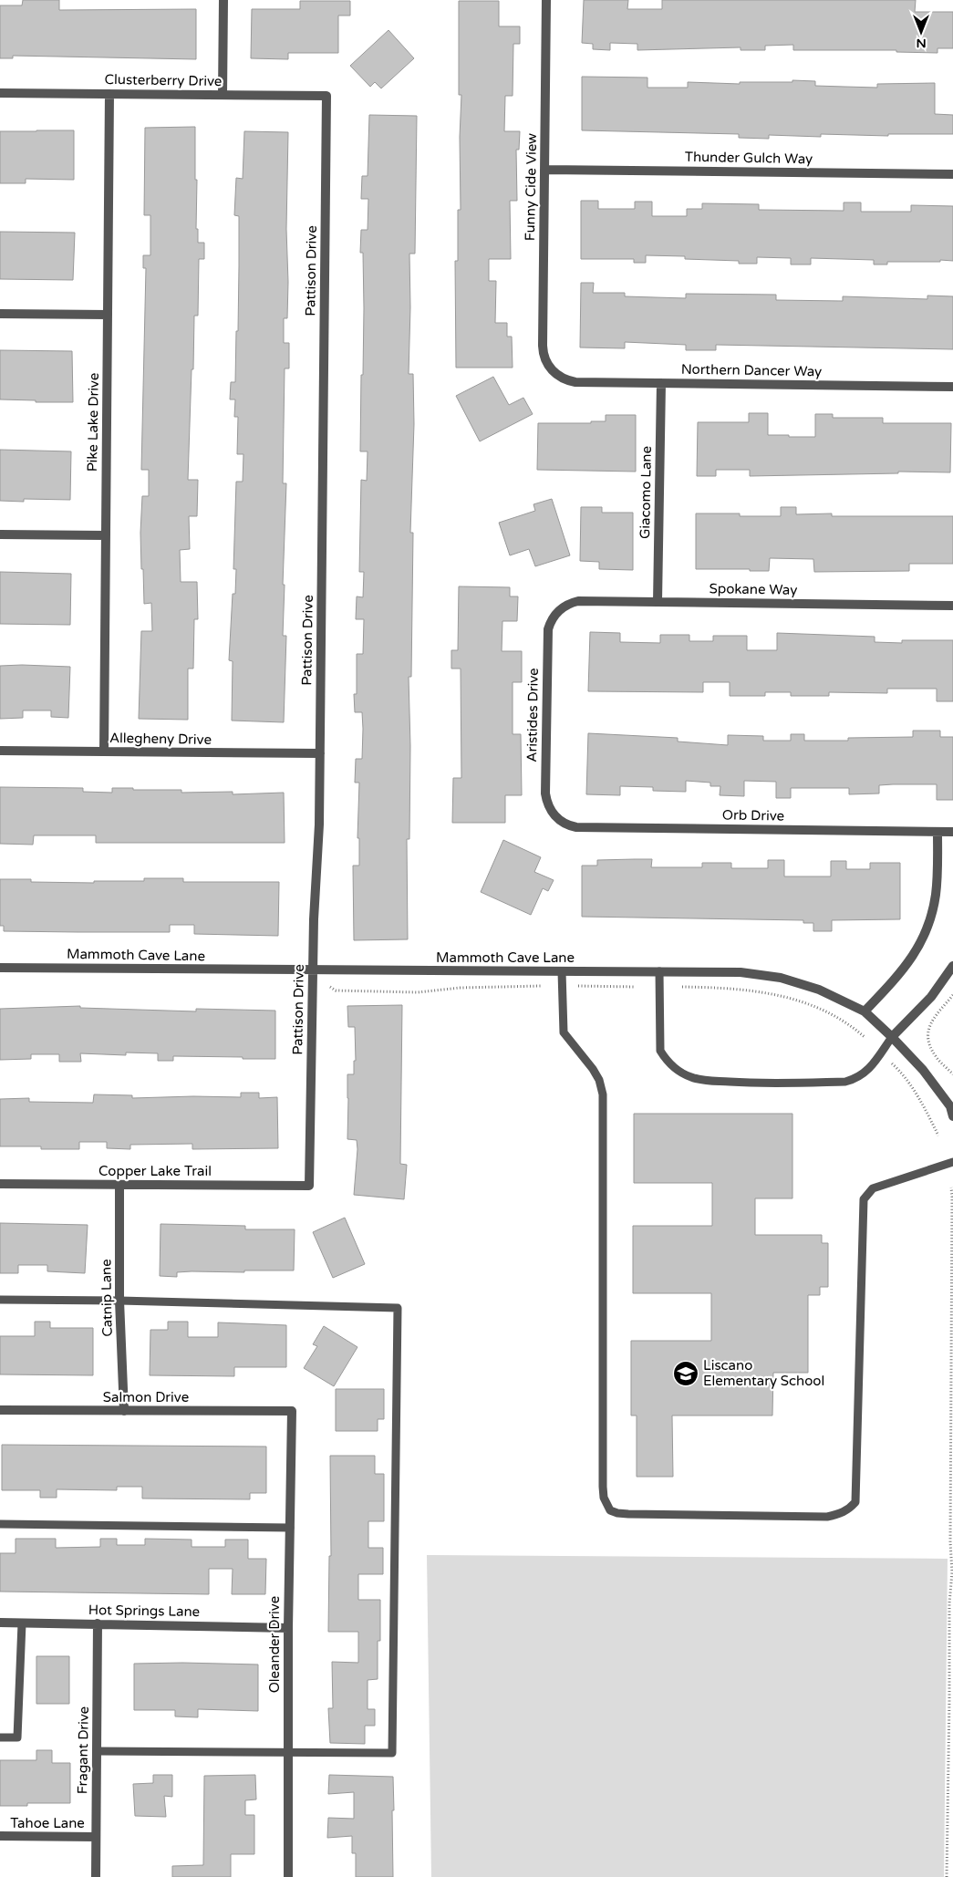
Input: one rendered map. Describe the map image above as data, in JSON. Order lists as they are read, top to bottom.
{
  "streets": {
    "street": [
      "Clusterberry Drive",
      "Thunder Gulch Way",
      "Funny Cide View",
      "Pattison Drive",
      "Northern Dancer Way",
      "Pike Lake Drive",
      "Giacomo Lane",
      "Spokane Way",
      "Aristides Drive",
      "Allegheny Drive",
      "Orb Drive",
      "Mammoth Cave Lane",
      "Copper Lake Trail",
      "Catnip Lane",
      "Salmon Drive",
      "Hot Springs Lane",
      "Oleander Drive",
      "Fragant Drive",
      "Tahoe Lane"
    ]
  },
  "crossings": [
    ["Clusterberry Drive", "Pattison Drive"],
    ["Clusterberry Drive", "Pike Lake Drive"],
    ["Thunder Gulch Way", "Funny Cide View"],
    ["Funny Cide View", "Northern Dancer Way"],
    ["Pattison Drive", "Allegheny Drive"],
    ["Pattison Drive", "Mammoth Cave Lane"],
    ["Pattison Drive", "Copper Lake Trail"],
    ["Northern Dancer Way", "Giacomo Lane"],
    ["Pike Lake Drive", "Allegheny Drive"],
    ["Giacomo Lane", "Spokane Way"],
    ["Spokane Way", "Aristides Drive"],
    ["Aristides Drive", "Orb Drive"],
    ["Copper Lake Trail", "Catnip Lane"],
    ["Catnip Lane", "Salmon Drive"],
    ["Salmon Drive", "Oleander Drive"],
    ["Hot Springs Lane", "Oleander Drive"],
    ["Hot Springs Lane", "Fragant Drive"],
    ["Fragant Drive", "Tahoe Lane"]
  ],
  "places": {
    "school or university": ["Liscano Elementary School"]
  },
  "north": "bottom"
}
